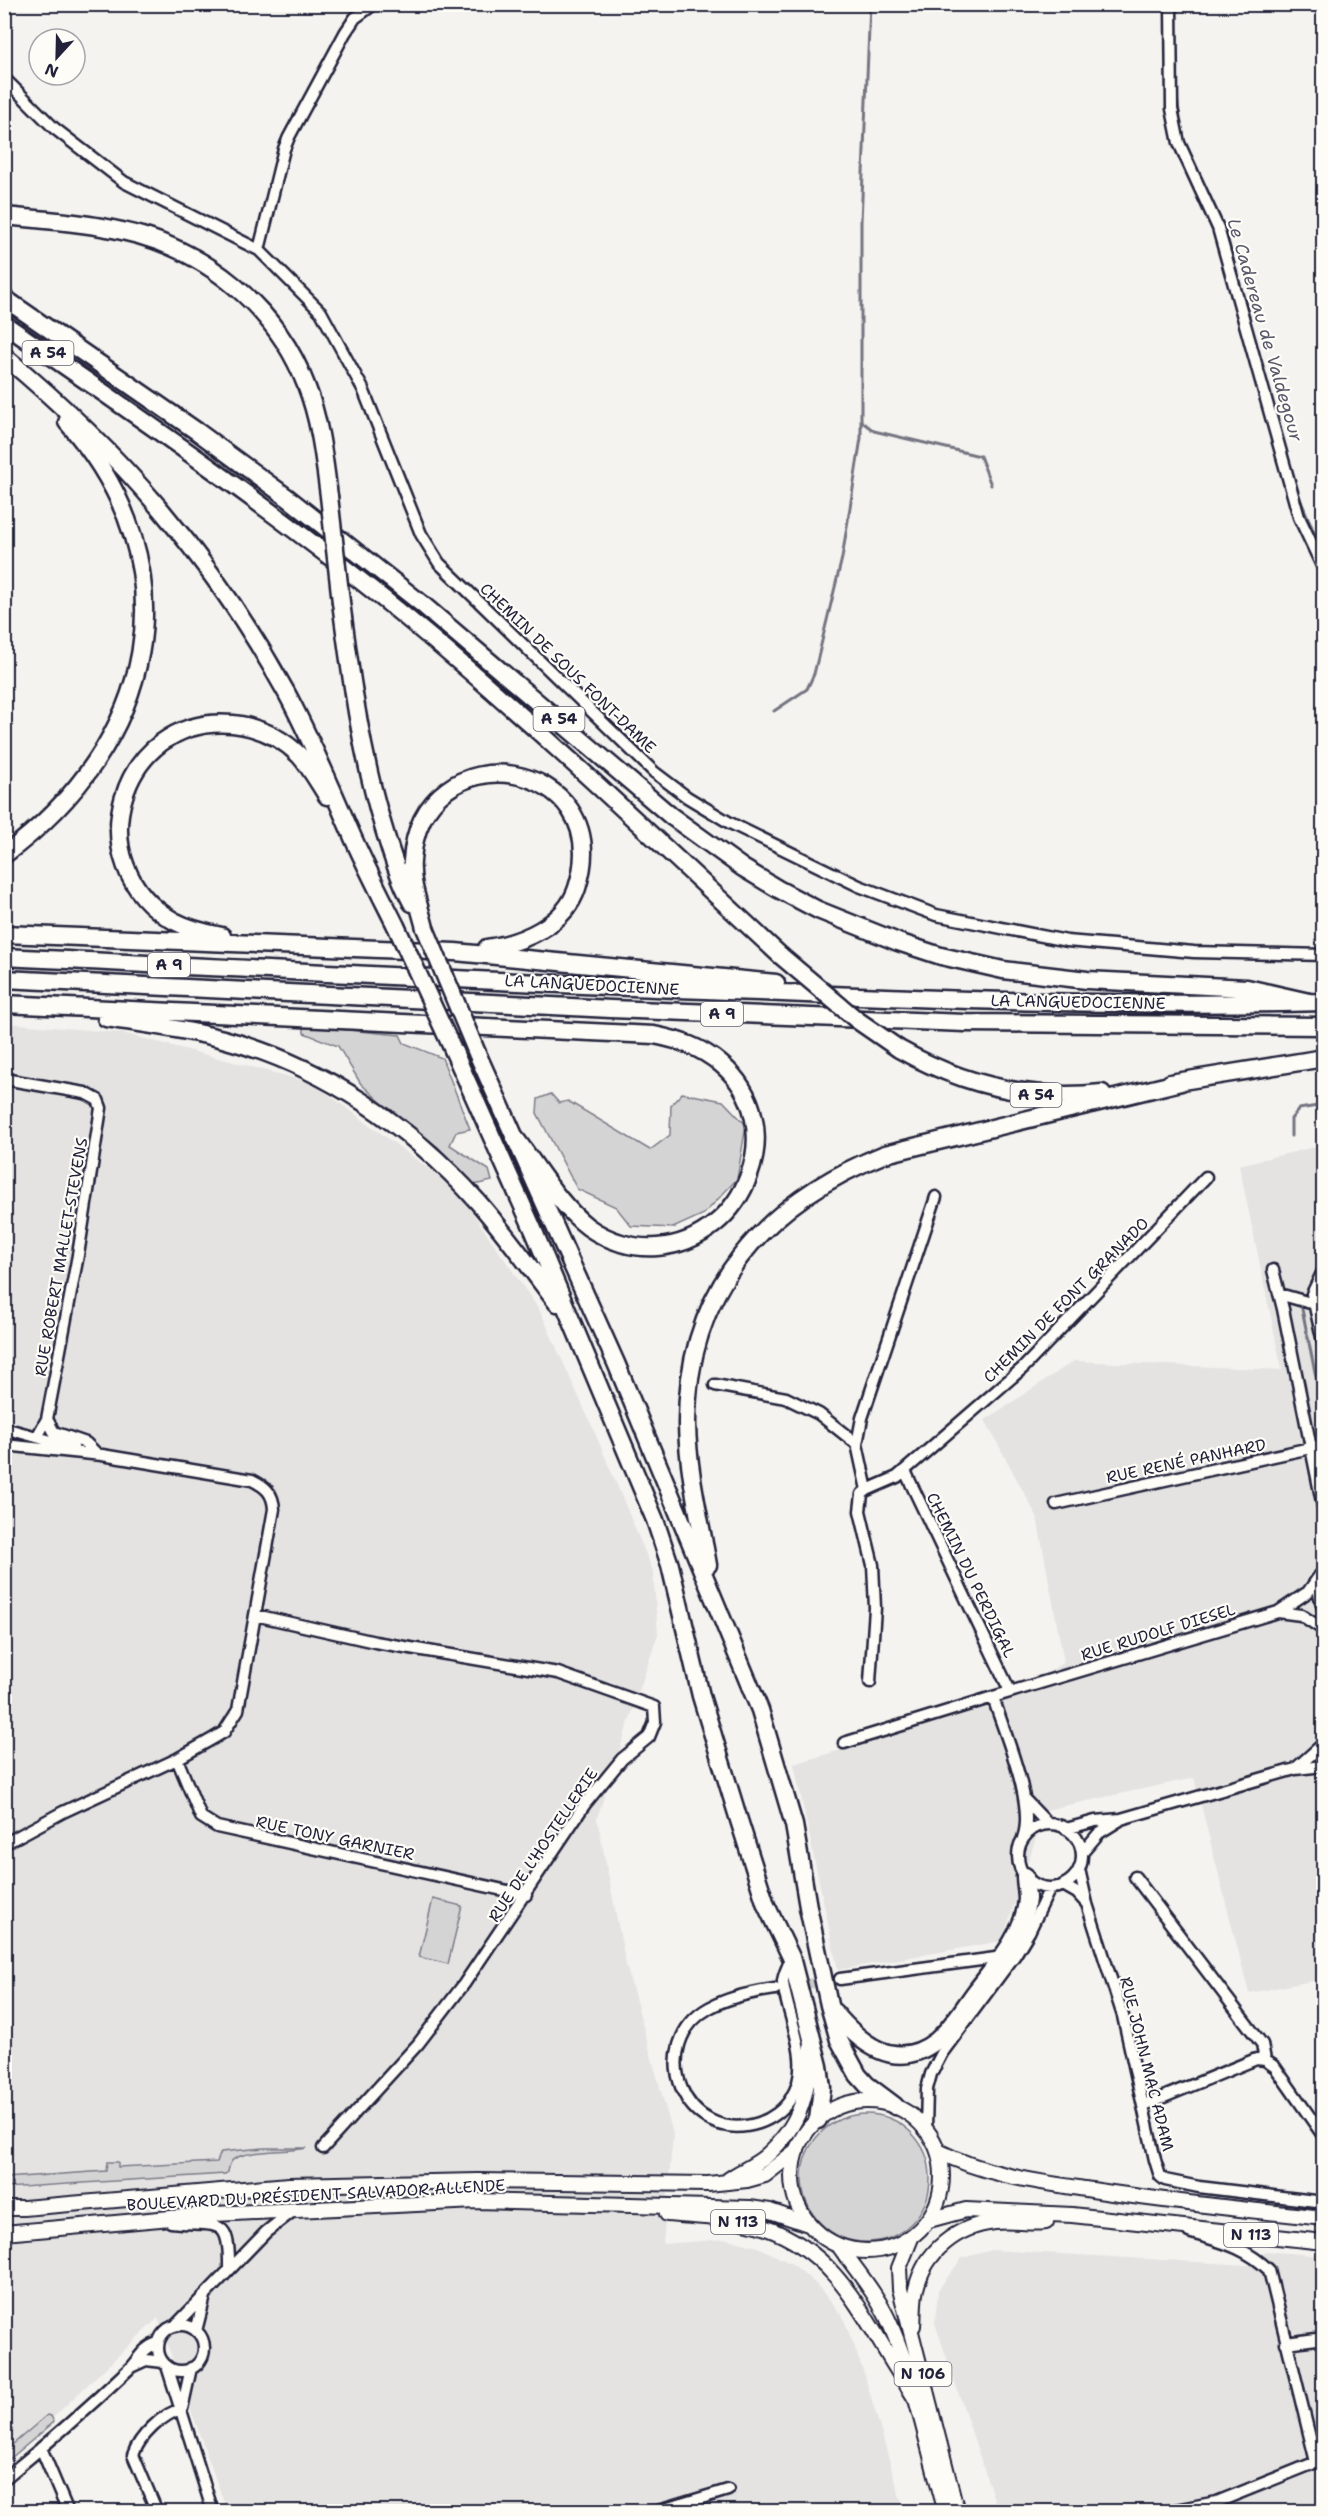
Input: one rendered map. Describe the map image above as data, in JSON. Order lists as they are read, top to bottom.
{
  "streets": {
    "highway": ["A 54", "A 9", "LA LANGUEDOCIENNE"],
    "main road": ["BOULEVARD DU PRÉSIDENT SALVADOR ALLENDE", "N 113", "N 106"],
    "street": [
      "CHEMIN DE SOUS FONT-DAME",
      "RUE ROBERT MALLET-STEVENS",
      "CHEMIN DE FONT GRANADO",
      "RUE RENÉ PANHARD",
      "CHEMIN DU PERDIGAL",
      "RUE RUDOLF DIESEL",
      "RUE TONY GARNIER",
      "RUE DE L'HOSTELLERIE",
      "RUE JOHN MAC ADAM"
    ]
  },
  "crossings": [
    ["A 54", "LA LANGUEDOCIENNE"],
    ["CHEMIN DE FONT GRANADO", "CHEMIN DU PERDIGAL"],
    ["CHEMIN DU PERDIGAL", "RUE RUDOLF DIESEL"],
    ["RUE TONY GARNIER", "RUE DE L'HOSTELLERIE"],
    ["BOULEVARD DU PRÉSIDENT SALVADOR ALLENDE", "N 113"],
    ["BOULEVARD DU PRÉSIDENT SALVADOR ALLENDE", "N 106"],
    ["N 113", "N 106"]
  ],
  "water": ["Le Cadereau de Valdegour"],
  "north": "bottom"
}
